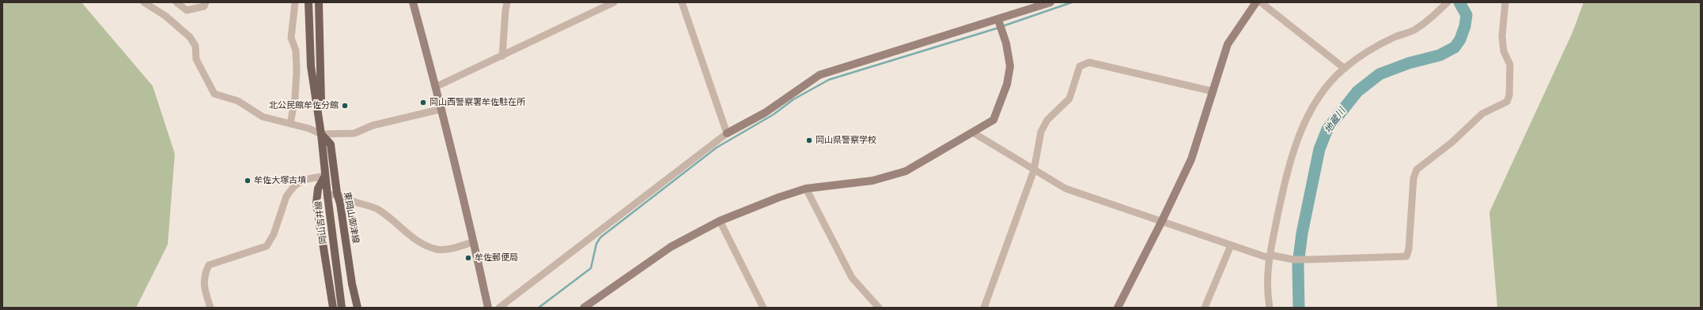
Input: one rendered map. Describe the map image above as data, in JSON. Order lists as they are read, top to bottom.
{
  "streets": {
    "main road": ["東岡山御津線", "岡山吉井線"]
  },
  "crossings": [
    ["東岡山御津線", "岡山吉井線"]
  ],
  "water": ["地蔵川"],
  "places": [
    "岡山西警察署牟佐駐在所",
    "北公民館牟佐分館",
    "岡山県警察学校",
    "牟佐大塚古墳",
    "牟佐郵便局"
  ]
}
